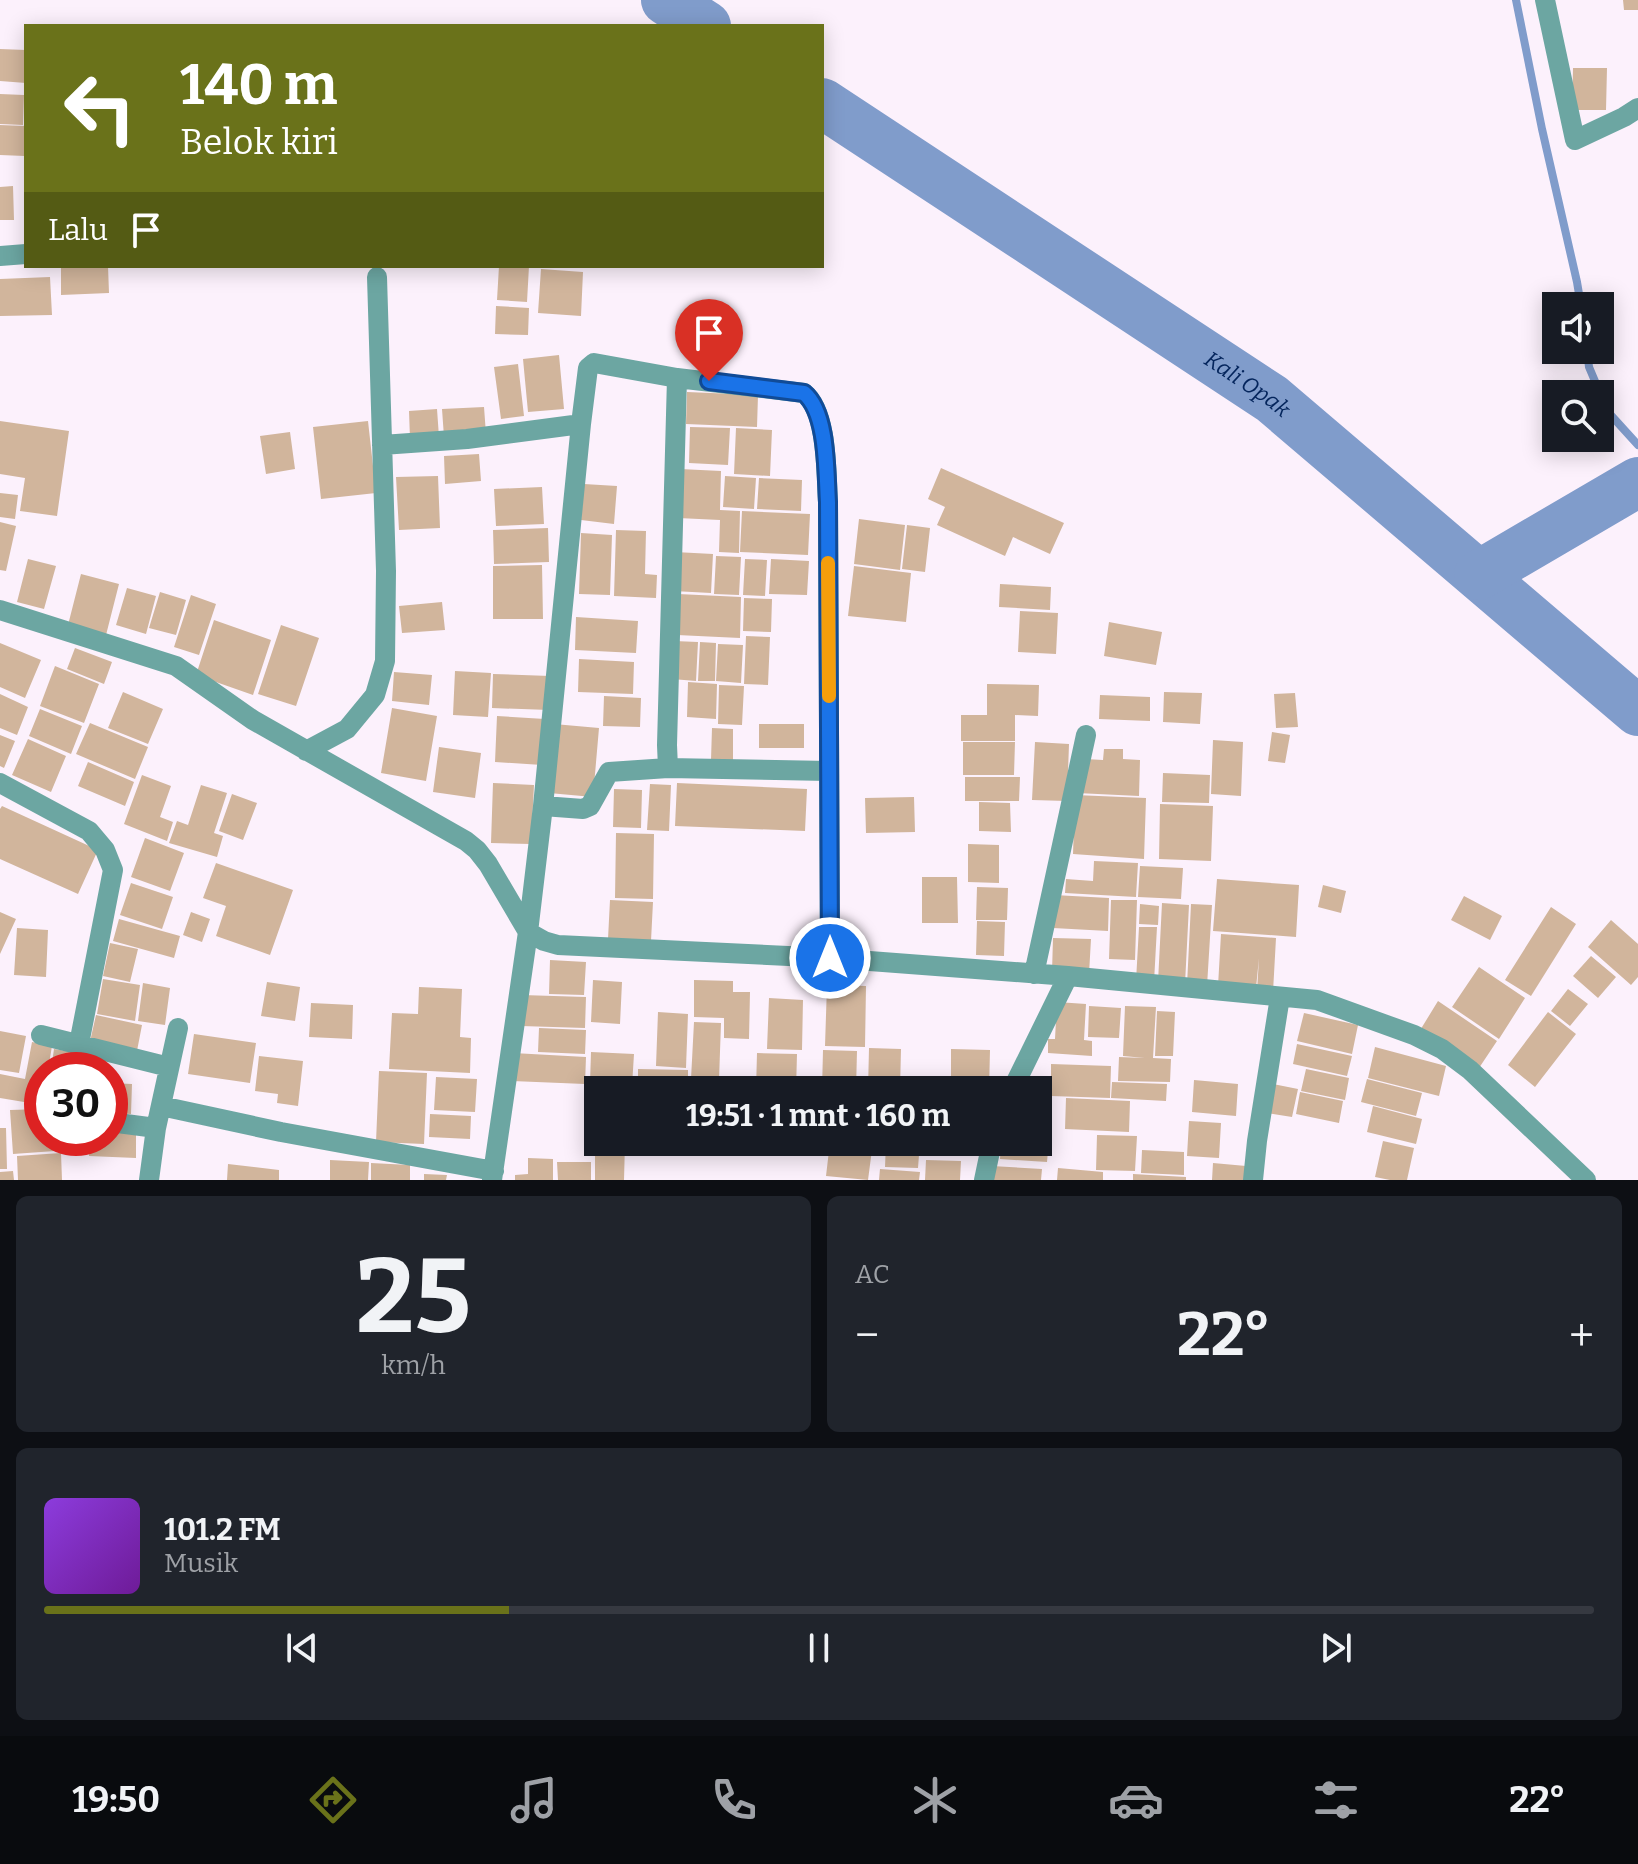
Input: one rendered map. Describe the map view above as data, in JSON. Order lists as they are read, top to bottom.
{
  "water": ["Kali Opak"],
  "page": {
    "turn": ["140 m", "Belok kiri"],
    "then": "Lalu",
    "limit": "30",
    "trip": "19:51 · 1 mnt · 160 m",
    "tile": [
      ["25", "km/h"],
      "AC"
    ],
    "heat": ["−", "22°", "+"],
    "song": ["101.2 FM", "Musik"],
    "tabs": ["19:50", "22°"]
  }
}
